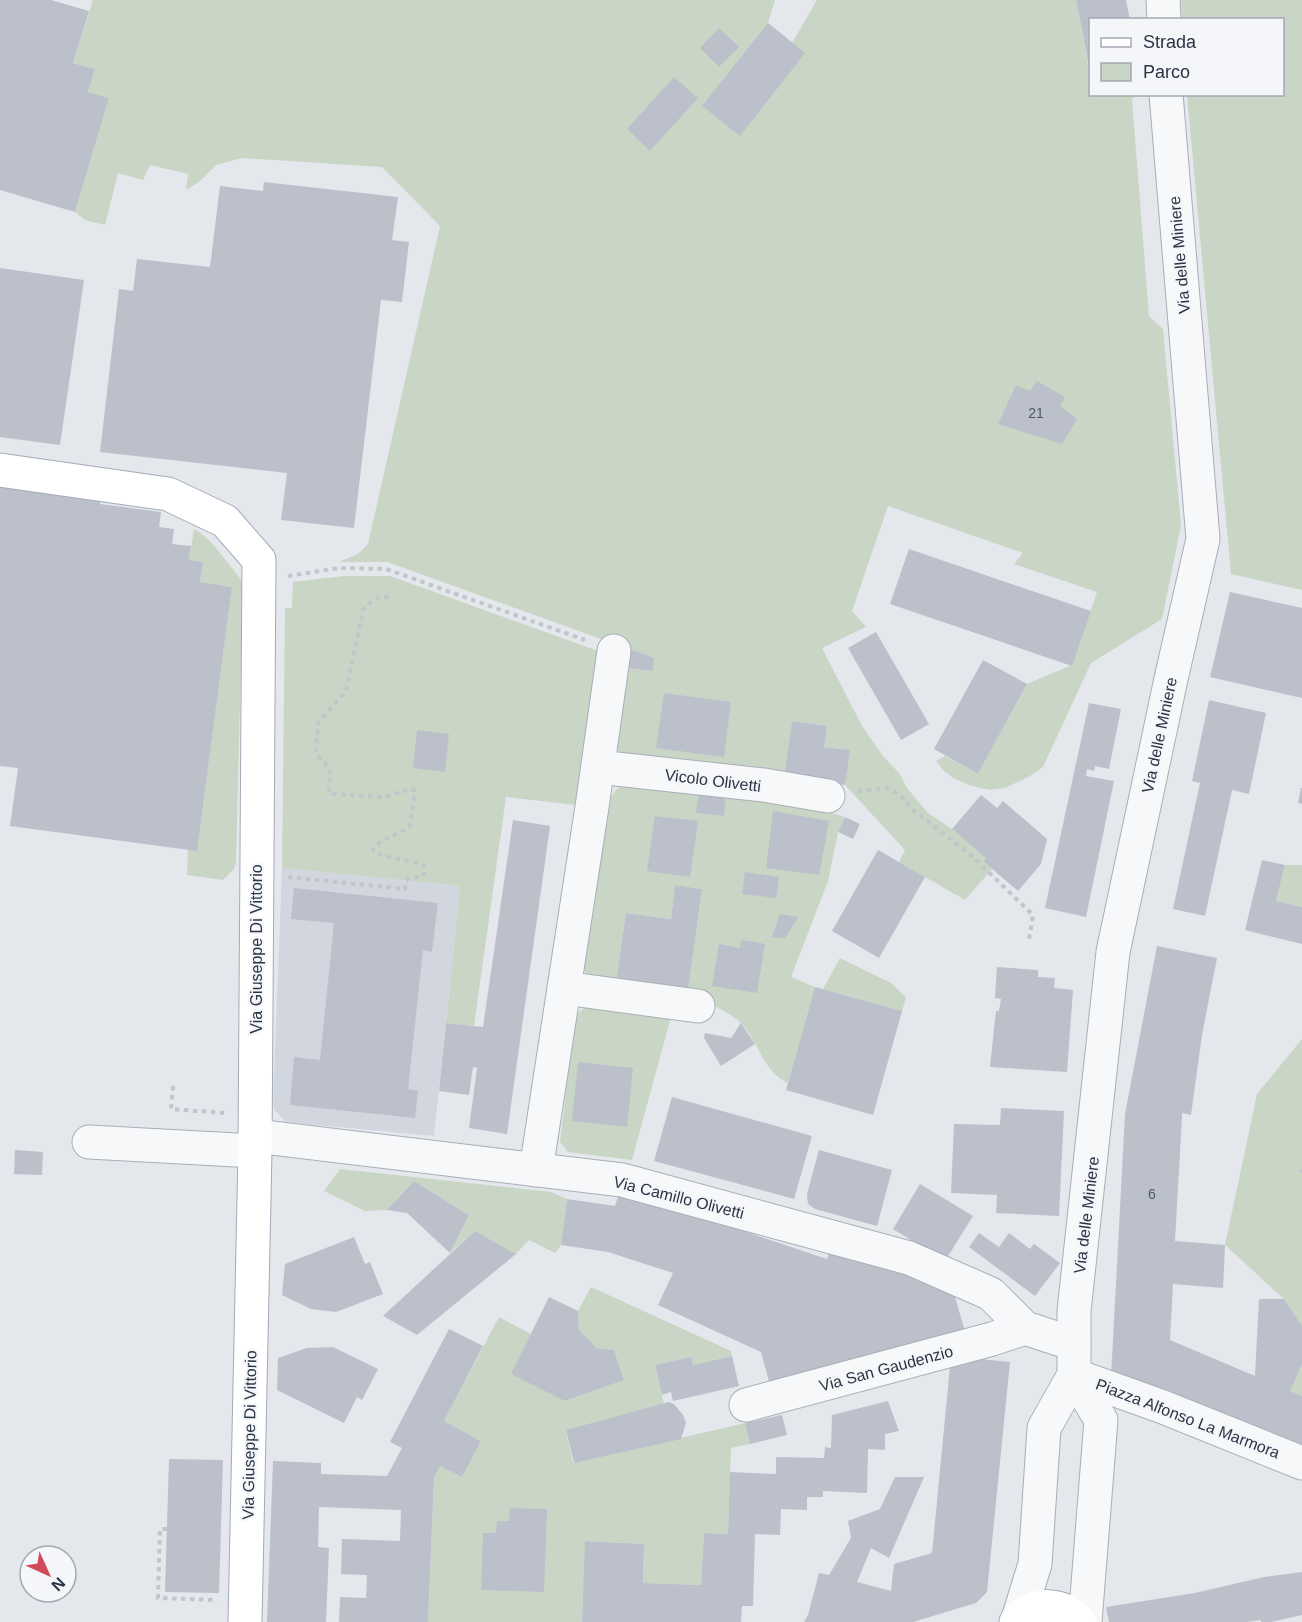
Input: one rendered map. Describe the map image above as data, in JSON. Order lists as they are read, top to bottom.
{
  "streets": {
    "main road": ["Via Giuseppe Di Vittorio"],
    "street": [
      "Via delle Miniere",
      "Vicolo Olivetti",
      "Via Camillo Olivetti",
      "Via San Gaudenzio",
      "Piazza Alfonso La Marmora"
    ]
  },
  "crossings": [
    ["Via delle Miniere", "Via Camillo Olivetti"],
    ["Via delle Miniere", "Piazza Alfonso La Marmora"],
    ["Via Giuseppe Di Vittorio", "Via Camillo Olivetti"],
    ["Via Camillo Olivetti", "Via San Gaudenzio"],
    ["Via Camillo Olivetti", "Piazza Alfonso La Marmora"]
  ],
  "house_numbers": ["21", "6"],
  "legend": ["Strada", "Parco"],
  "north": "bottom right"
}
